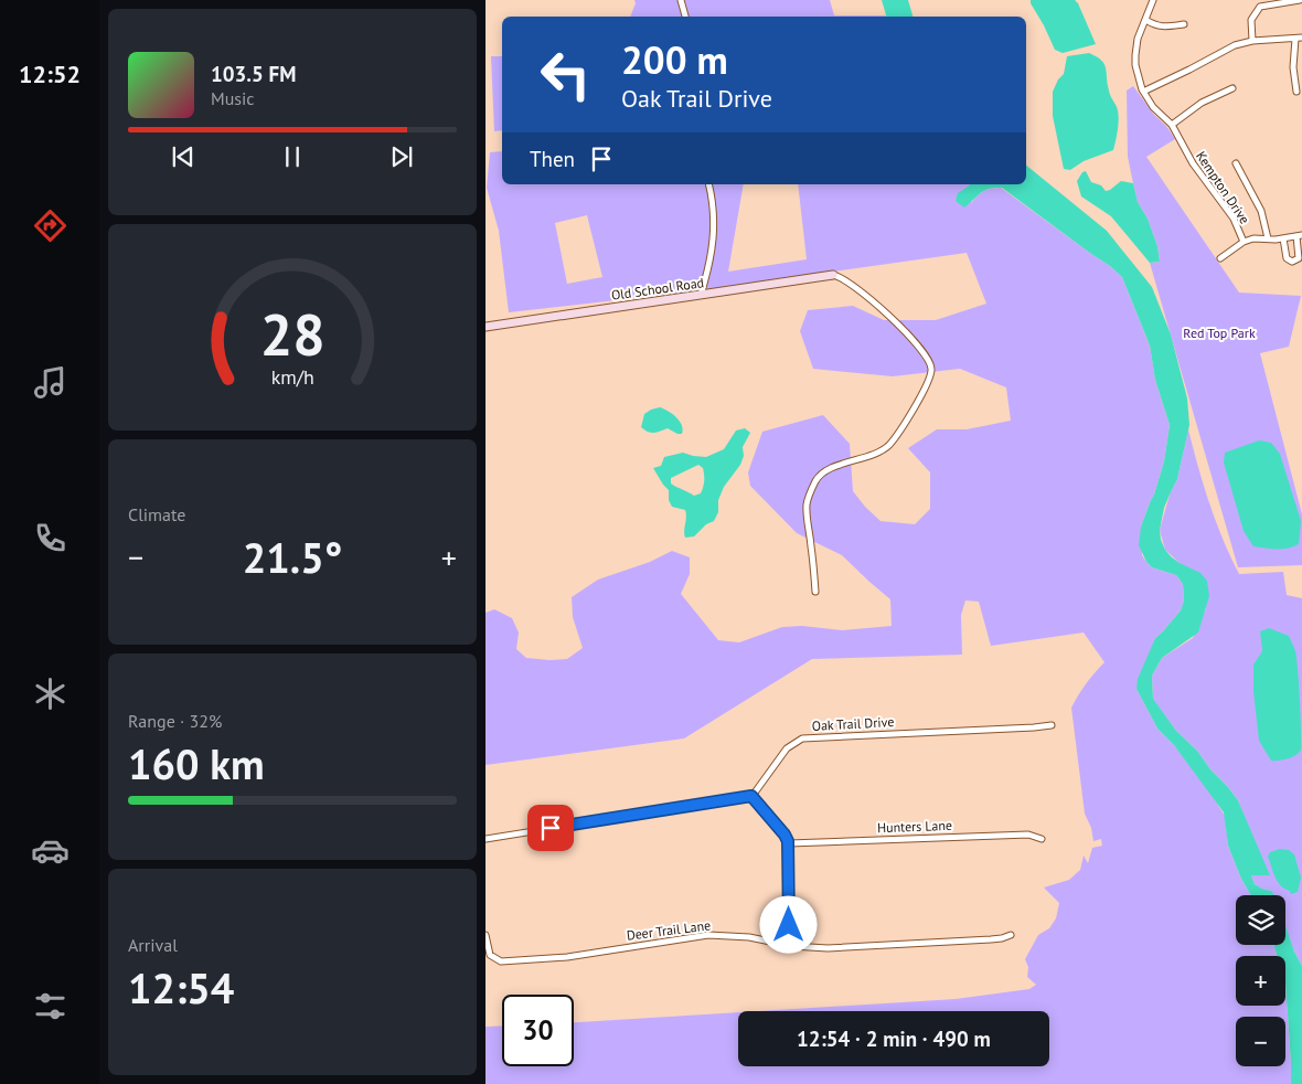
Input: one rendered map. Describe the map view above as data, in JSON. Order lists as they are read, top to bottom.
{
  "streets": {
    "street": [
      "Kempton Drive",
      "Old School Road",
      "Oak Trail Drive",
      "Hunters Lane",
      "Deer Trail Lane"
    ]
  },
  "parks": ["Red Top Park"],
  "page": {
    "tabs": "12:52",
    "turn": ["200 m", "Oak Trail Drive"],
    "song": ["103.5 FM", "Music"],
    "then": "Then",
    "tile": [
      "Climate",
      ["Range · 32%", "160 km"],
      ["Arrival", "12:54"]
    ],
    "heat": ["−", "21.5°", "+"],
    "map_buttons": ["+", "−"],
    "limit": "30",
    "trip": "12:54 · 2 min · 490 m",
    "gauge": ["28", "km/h"]
  }
}
